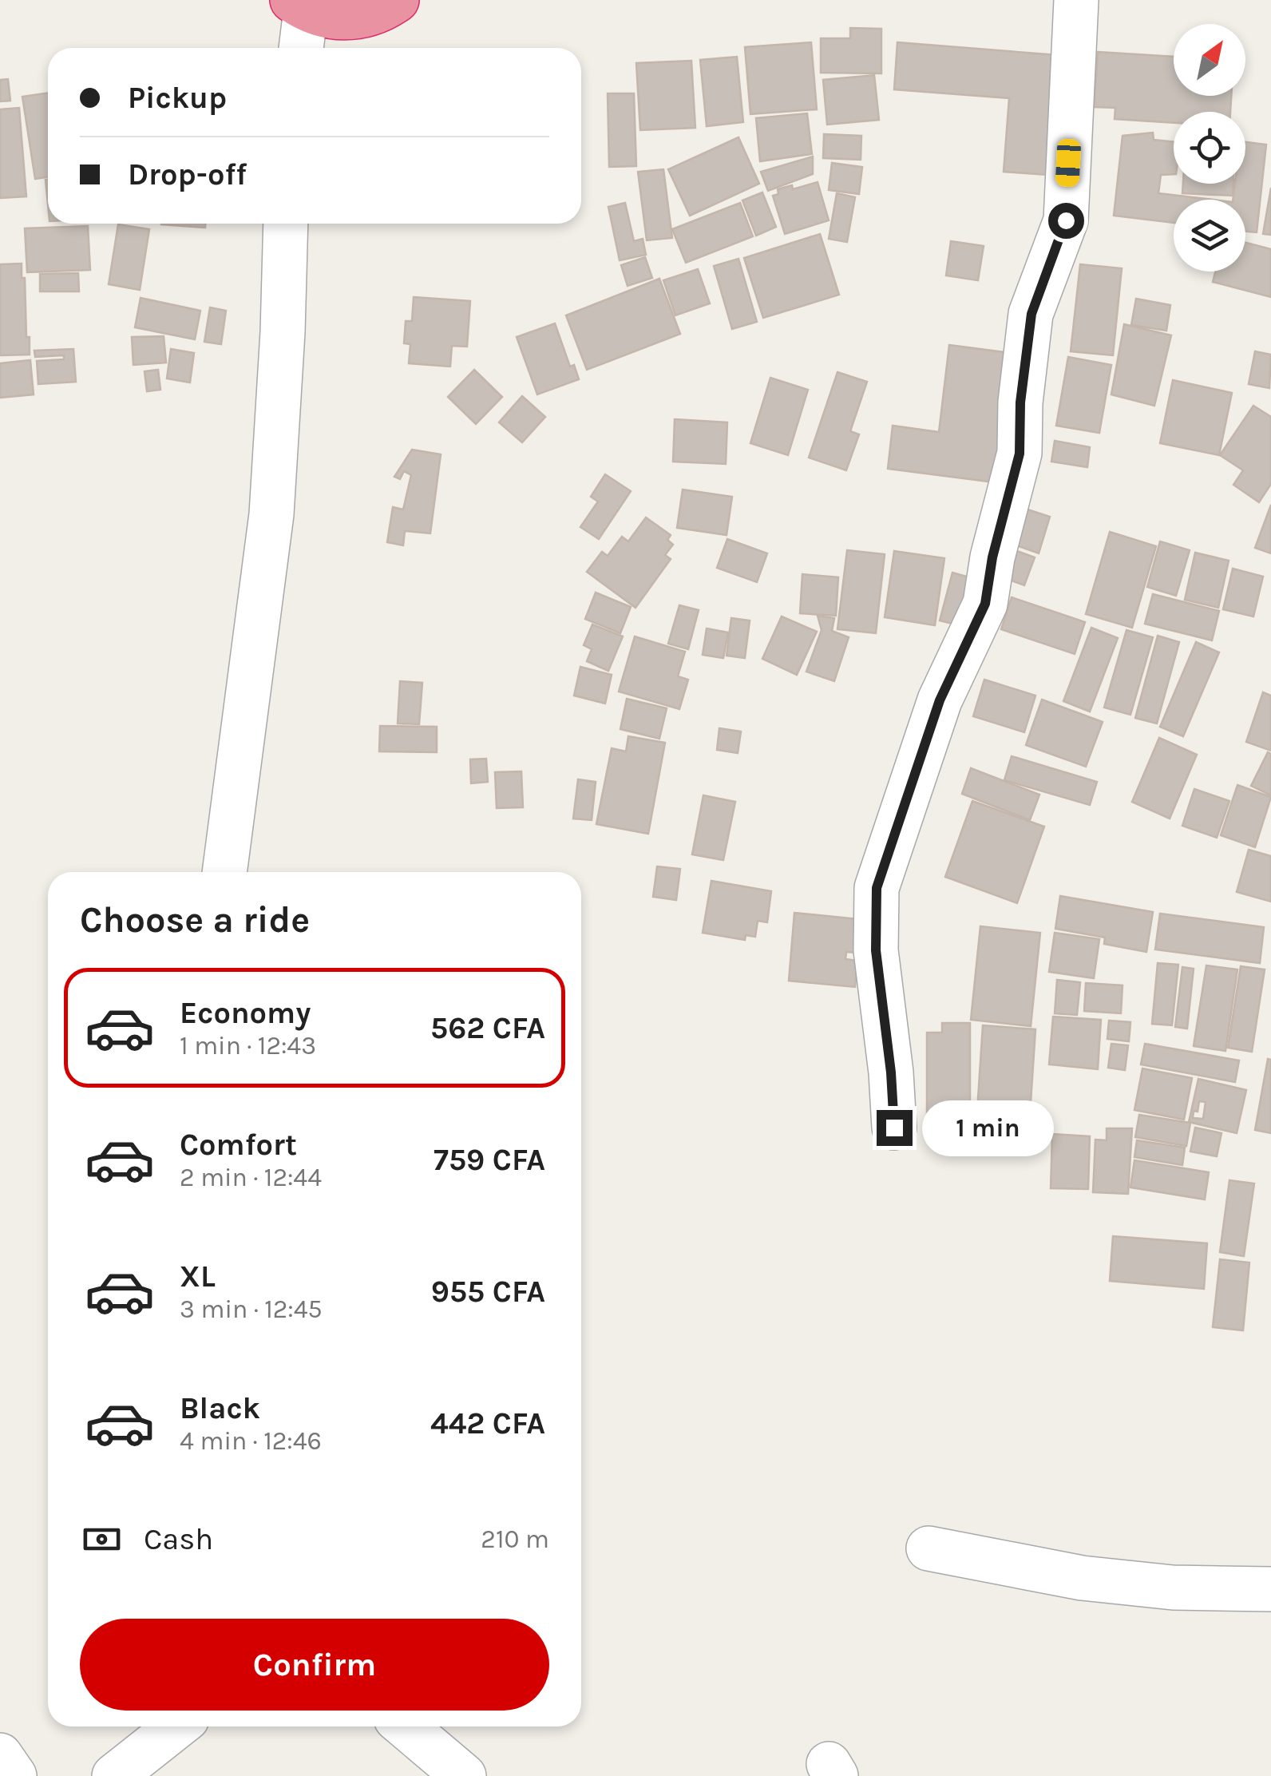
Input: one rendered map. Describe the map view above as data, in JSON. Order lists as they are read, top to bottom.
{
  "north": "top right",
  "page": {
    "banner": ["Pickup", "Drop-off"],
    "heading": "Choose a ride",
    "list": [
      {
        "name": "Economy",
        "note": "1 min · 12:43",
        "value": "562 CFA"
      },
      {
        "name": "Comfort",
        "note": "2 min · 12:44",
        "value": "759 CFA"
      },
      {
        "name": "XL",
        "note": "3 min · 12:45",
        "value": "955 CFA"
      },
      {
        "name": "Black",
        "note": "4 min · 12:46",
        "value": "442 CFA"
      }
    ],
    "bubble": "1 min",
    "pay": ["Cash", "210 m"],
    "buttons": "Confirm"
  }
}
